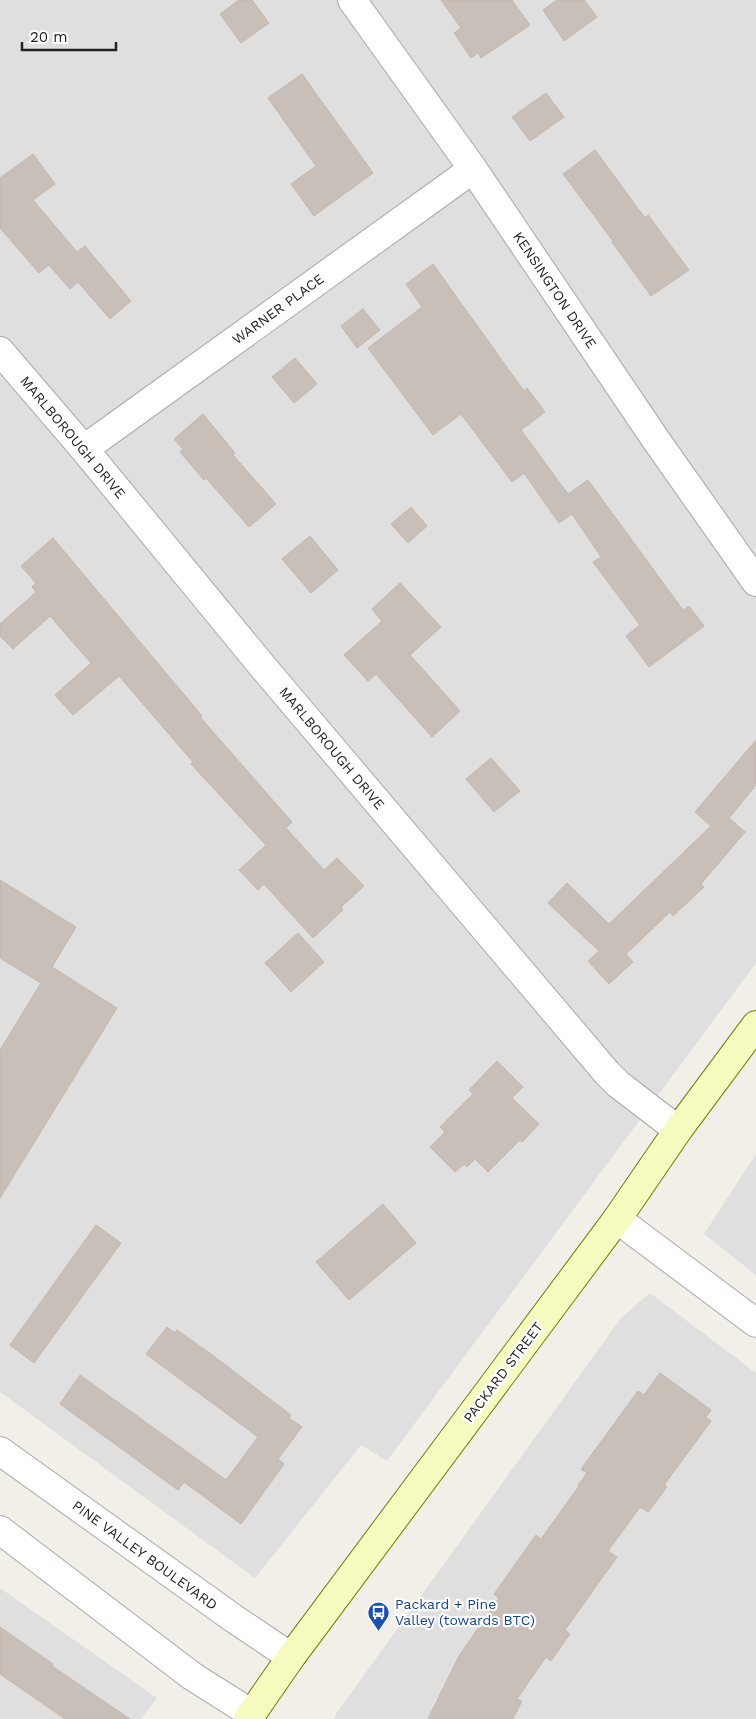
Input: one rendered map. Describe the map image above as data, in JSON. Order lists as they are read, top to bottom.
{
  "streets": {
    "main road": ["PACKARD STREET"],
    "street": [
      "KENSINGTON DRIVE",
      "WARNER PLACE",
      "MARLBOROUGH DRIVE",
      "PINE VALLEY BOULEVARD"
    ]
  },
  "crossings": [
    ["KENSINGTON DRIVE", "WARNER PLACE"],
    ["WARNER PLACE", "MARLBOROUGH DRIVE"],
    ["MARLBOROUGH DRIVE", "PACKARD STREET"],
    ["PACKARD STREET", "PINE VALLEY BOULEVARD"]
  ],
  "places": {
    "bus stop": ["Packard + Pine Valley (towards BTC)"]
  },
  "scale_bar": "20 m"
}
